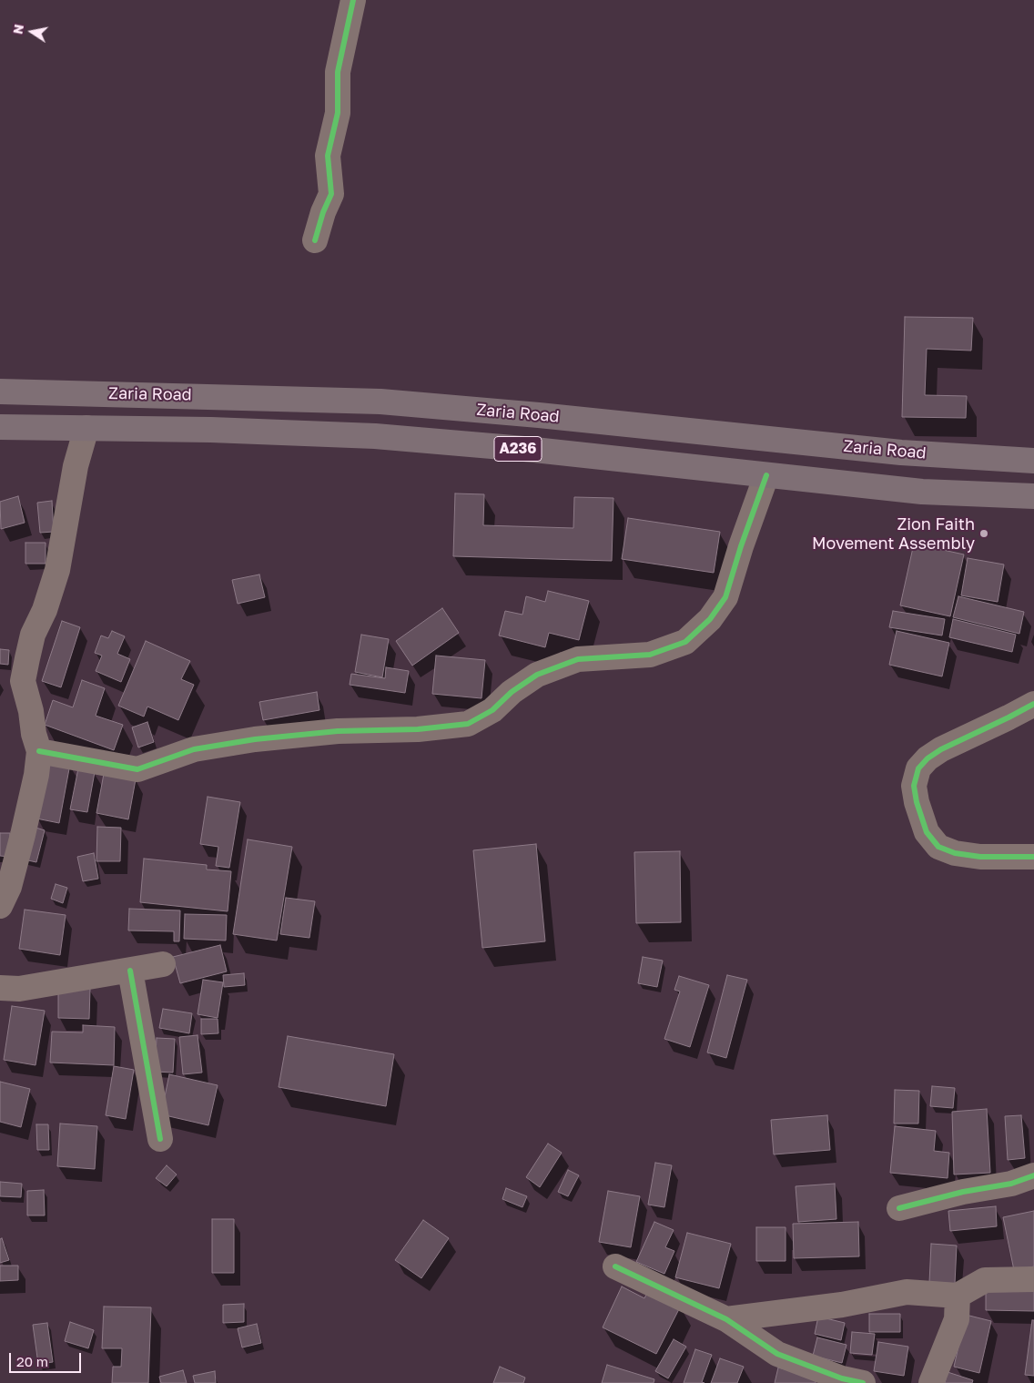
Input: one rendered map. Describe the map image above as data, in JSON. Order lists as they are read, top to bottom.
{
  "streets": {
    "highway": ["Zaria Road", "A236"]
  },
  "places": ["Zion Faith Movement Assembly"],
  "scale_bar": "20 m",
  "north": "left"
}
